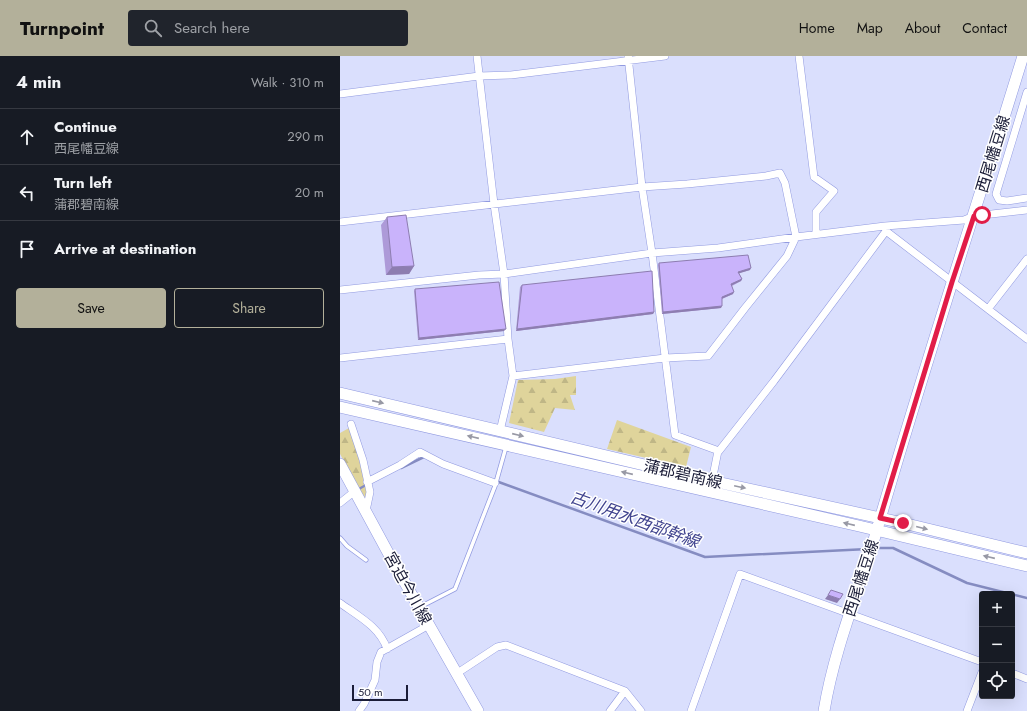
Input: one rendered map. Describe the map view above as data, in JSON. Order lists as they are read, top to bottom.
{
  "streets": {
    "main road": ["西尾幡豆線", "蒲郡碧南線", "宮迫今川線"]
  },
  "crossings": [
    ["西尾幡豆線", "蒲郡碧南線"]
  ],
  "water": ["古川用水西部幹線"],
  "scale_bar": "50 m",
  "page": {
    "header": "Turnpoint",
    "search": "Search here",
    "nav": [
      "Home",
      "Map",
      "About",
      "Contact"
    ],
    "heading": ["4 min", "Walk · 310 m"],
    "list": [
      ["Continue", "西尾幡豆線", "290 m"],
      ["Turn left", "蒲郡碧南線", "20 m"],
      "Arrive at destination"
    ],
    "buttons": ["Save", "Share"],
    "map_buttons": ["+", "−"],
    "scale": "50 m"
  }
}
